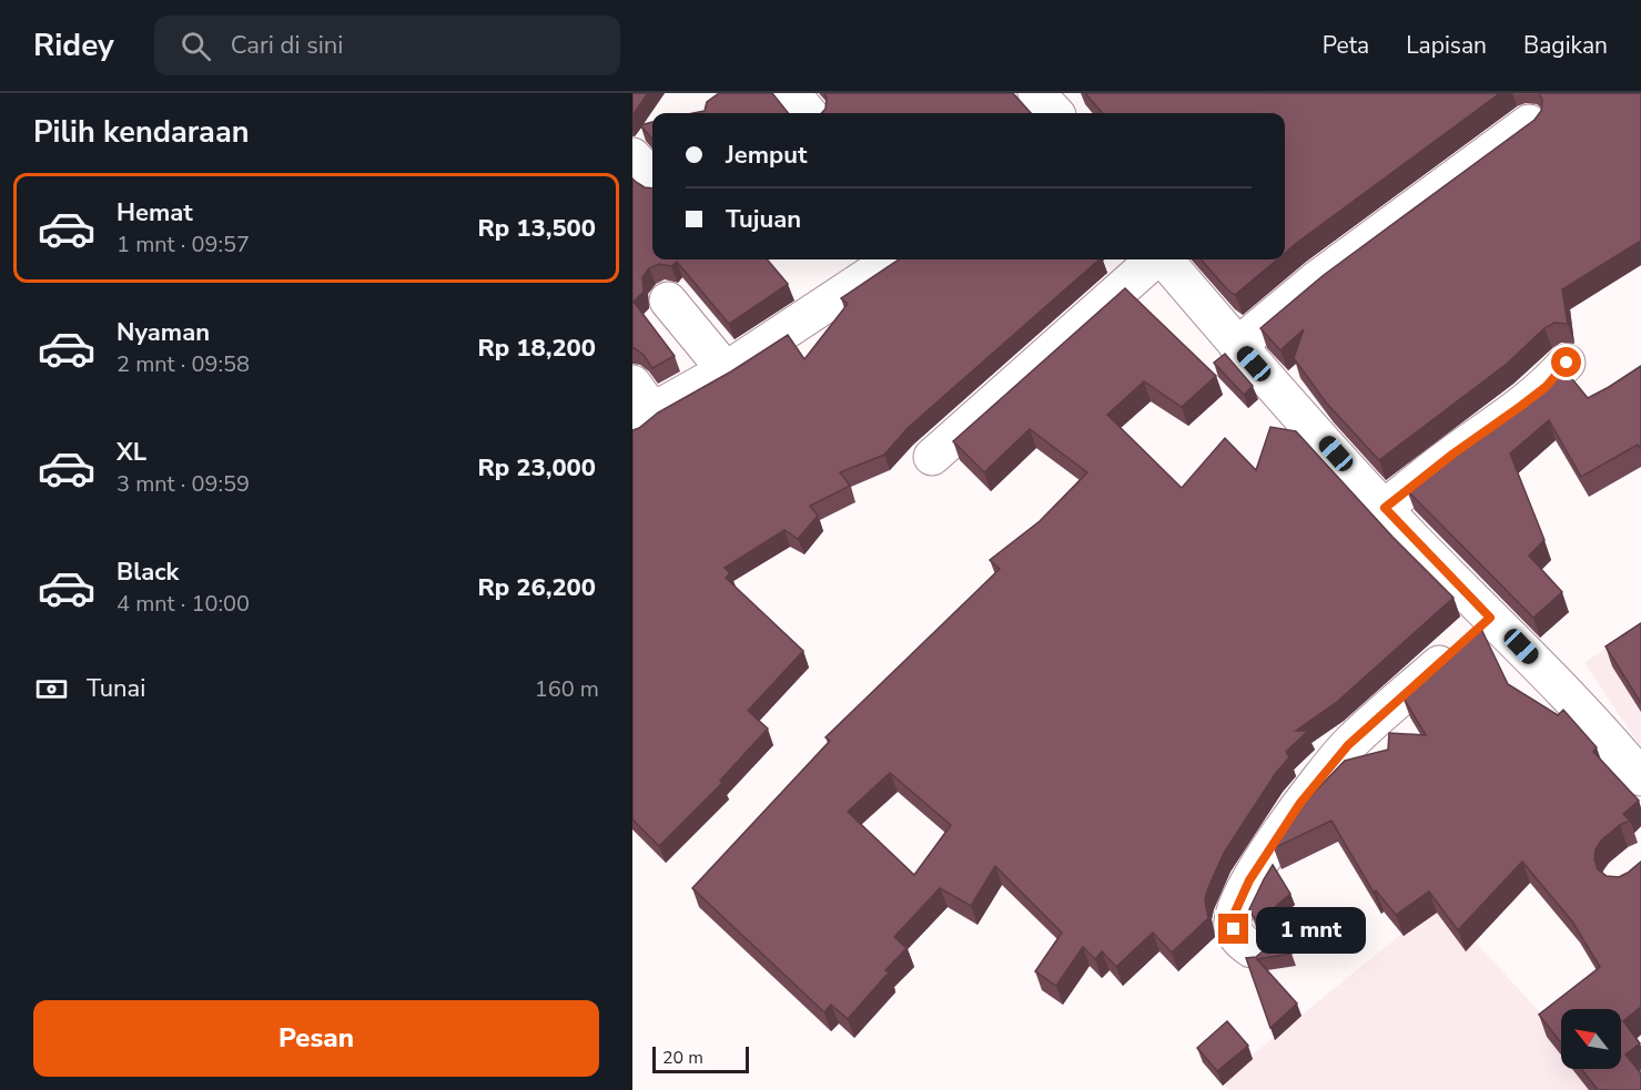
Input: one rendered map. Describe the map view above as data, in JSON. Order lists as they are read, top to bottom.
{
  "scale_bar": "20 m",
  "north": "top left",
  "page": {
    "header": "Ridey",
    "search": "Cari di sini",
    "nav": ["Peta", "Lapisan", "Bagikan"],
    "heading": "Pilih kendaraan",
    "banner": ["Jemput", "Tujuan"],
    "list": [
      {
        "name": "Hemat",
        "note": "1 mnt · 09:57",
        "value": "Rp 13,500"
      },
      {
        "name": "Nyaman",
        "note": "2 mnt · 09:58",
        "value": "Rp 18,200"
      },
      {
        "name": "XL",
        "note": "3 mnt · 09:59",
        "value": "Rp 23,000"
      },
      {
        "name": "Black",
        "note": "4 mnt · 10:00",
        "value": "Rp 26,200"
      }
    ],
    "pay": ["Tunai", "160 m"],
    "bubble": "1 mnt",
    "buttons": "Pesan",
    "scale": "20 m"
  }
}
